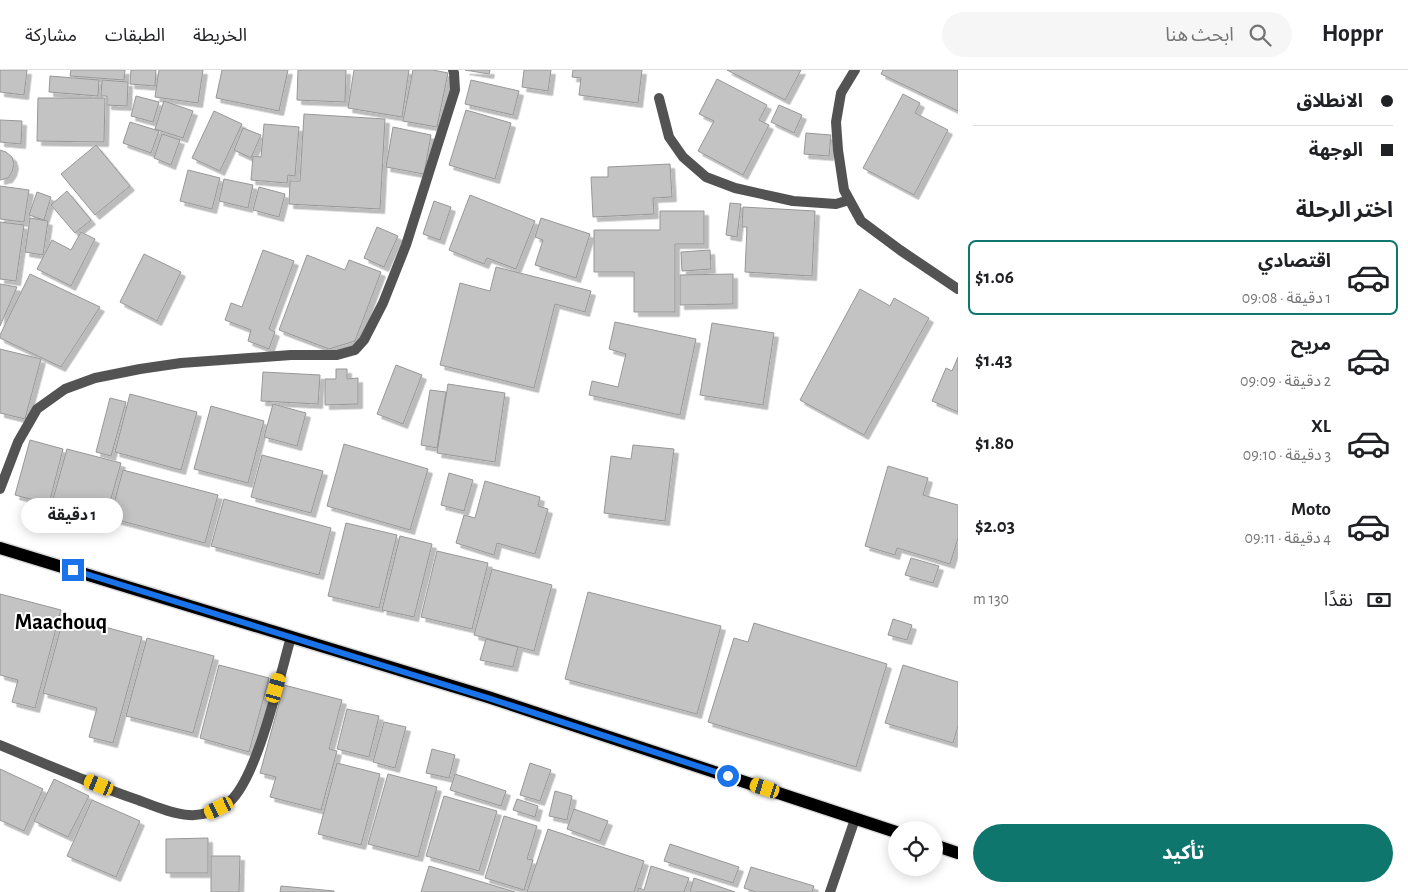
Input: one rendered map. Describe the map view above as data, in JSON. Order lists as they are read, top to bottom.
{
  "districts": ["Maachouq"],
  "page": {
    "header": "Hoppr",
    "search": "ابحث هنا",
    "nav": ["الخريطة", "الطبقات", "مشاركة"],
    "banner": ["الانطلاق", "الوجهة"],
    "heading": "اختر الرحلة",
    "list": [
      {
        "name": "اقتصادي",
        "note": "1 دقيقة · 09:08",
        "value": "$1.06"
      },
      {
        "name": "مريح",
        "note": "2 دقيقة · 09:09",
        "value": "$1.43"
      },
      {
        "name": "XL",
        "note": "3 دقيقة · 09:10",
        "value": "$1.80"
      },
      {
        "name": "Moto",
        "note": "4 دقيقة · 09:11",
        "value": "$2.03"
      }
    ],
    "bubble": "1 دقيقة",
    "pay": ["نقدًا", "130 m"],
    "buttons": "تأكيد"
  }
}
